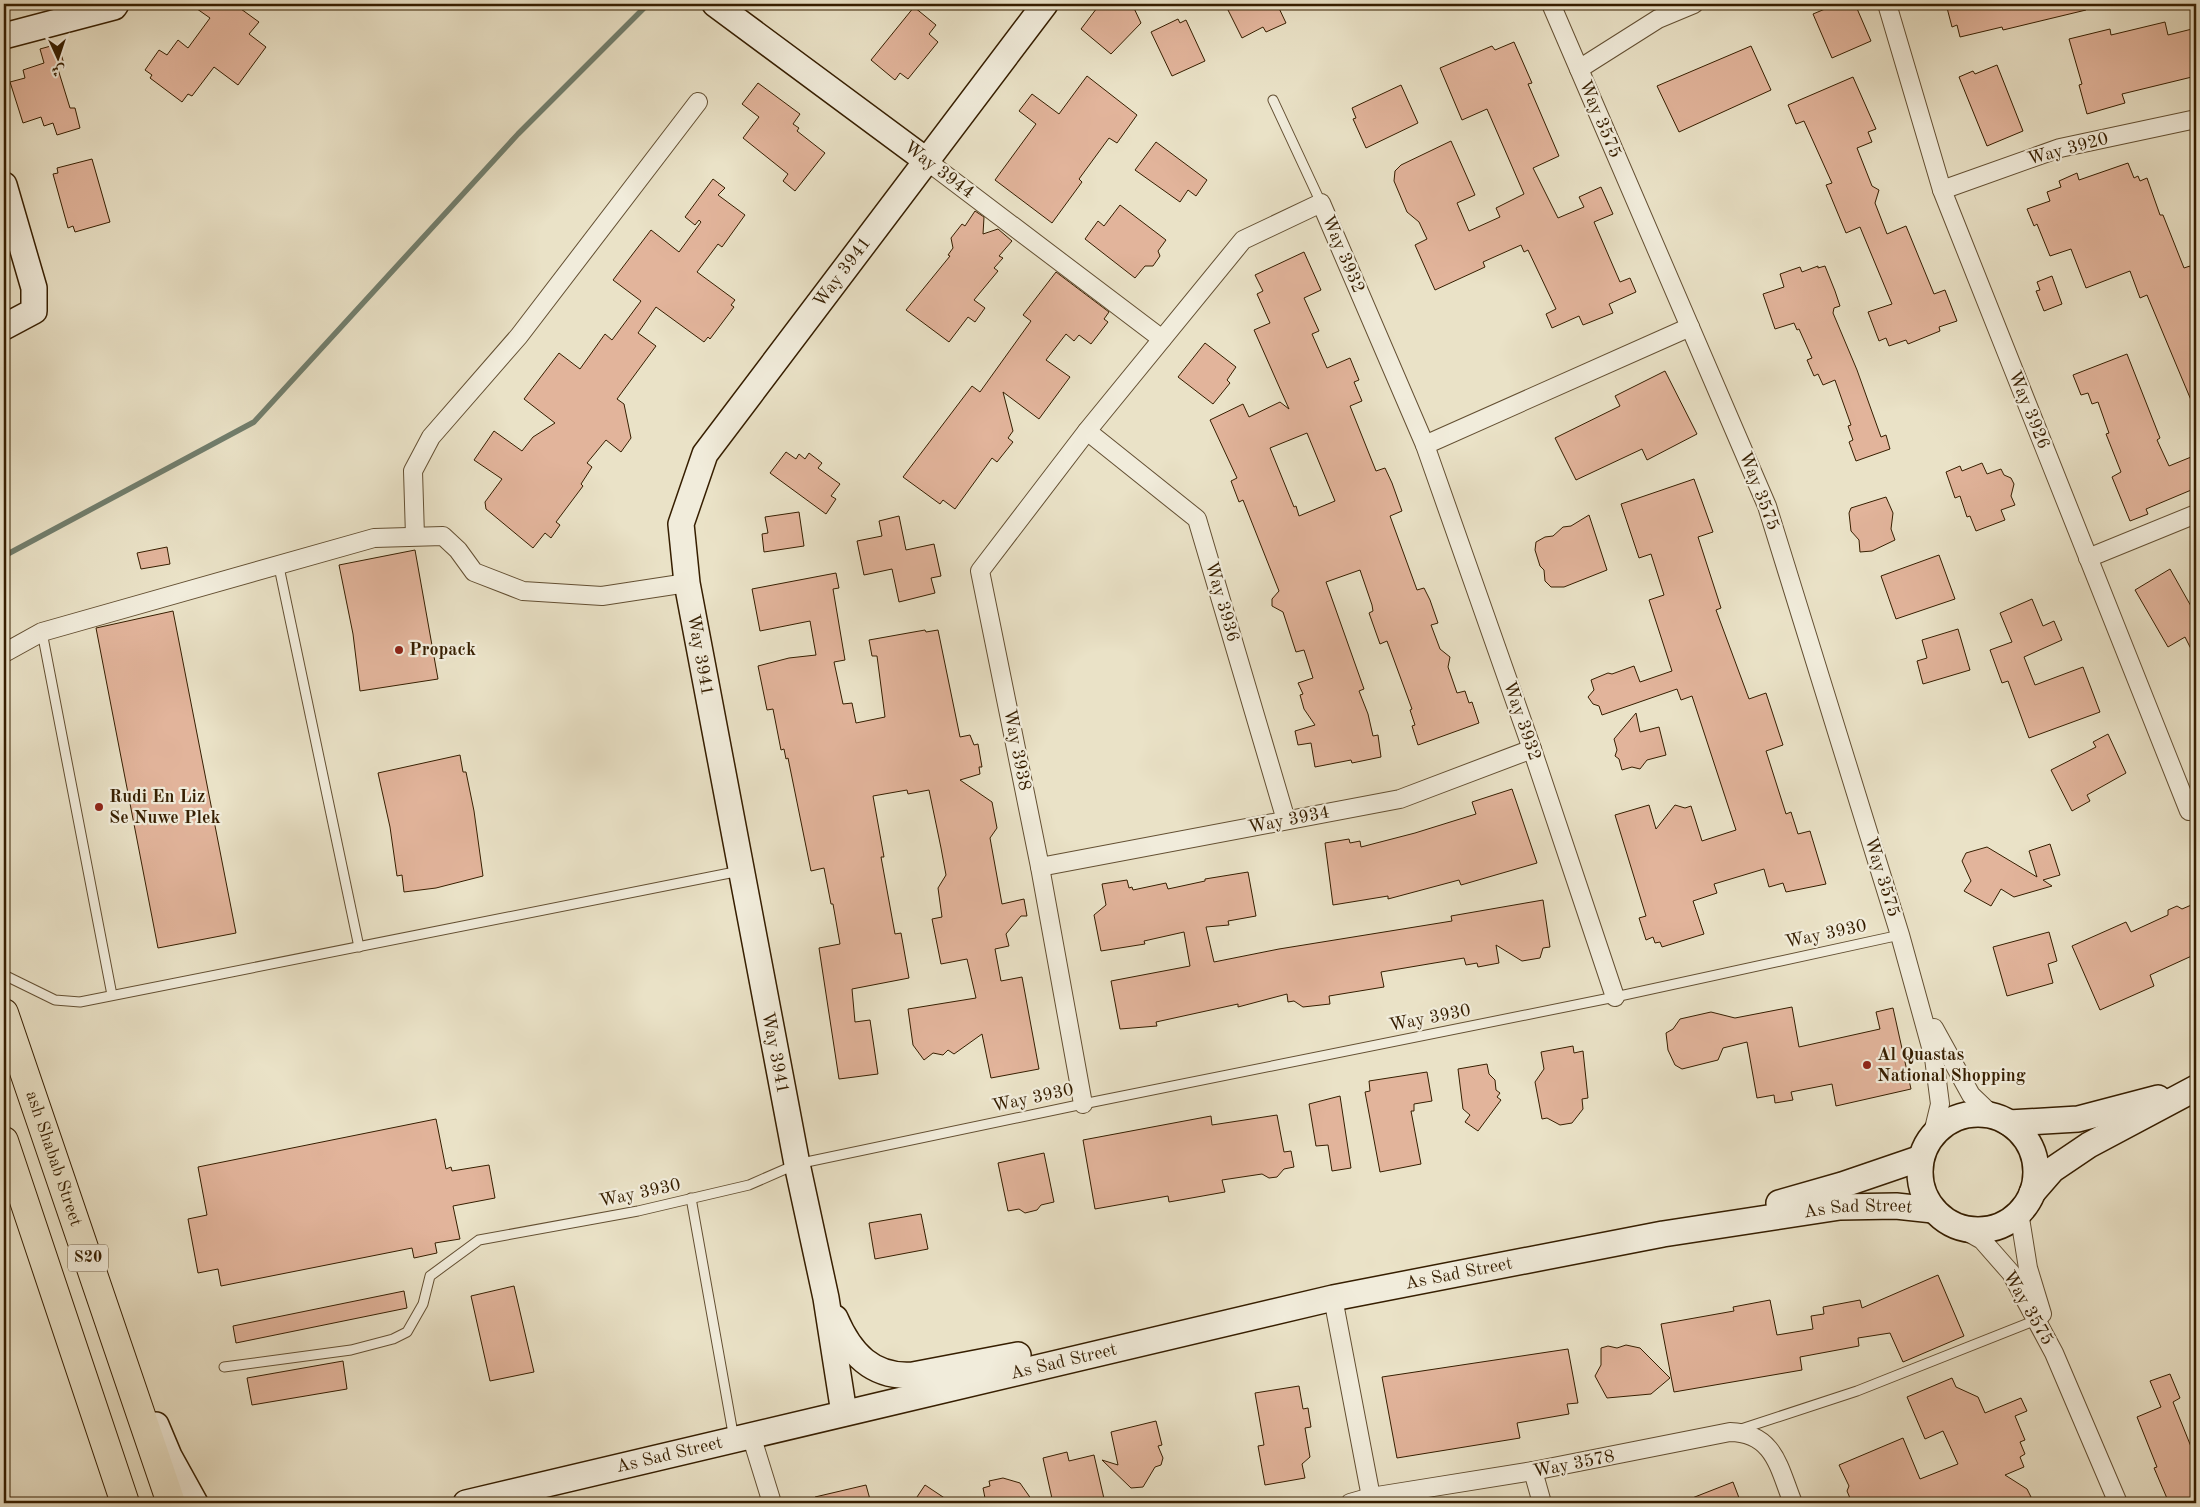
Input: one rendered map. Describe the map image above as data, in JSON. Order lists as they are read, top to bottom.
{
  "streets": {
    "main road": ["ash Shabab Street", "S20"],
    "street": [
      "Way 3575",
      "Way 3920",
      "Way 3944",
      "Way 3932",
      "Way 3941",
      "Way 3926",
      "Way 3936",
      "Way 3938",
      "Way 3934",
      "As Sad Street",
      "Way 3578"
    ],
    "lane": ["Way 3930"]
  },
  "crossings": [
    ["Way 3575", "Way 3930"],
    ["Way 3575", "As Sad Street"],
    ["Way 3920", "Way 3926"],
    ["Way 3944", "Way 3932"],
    ["Way 3944", "Way 3941"],
    ["Way 3932", "Way 3936"],
    ["Way 3932", "Way 3938"],
    ["Way 3932", "Way 3934"],
    ["Way 3932", "Way 3930"],
    ["Way 3941", "Way 3930"],
    ["Way 3941", "As Sad Street"],
    ["Way 3936", "Way 3938"],
    ["Way 3936", "Way 3934"],
    ["Way 3938", "Way 3934"],
    ["Way 3938", "Way 3930"]
  ],
  "places": ["Propack", "Rudi En Liz Se Nuwe Plek", "Al Quastas National Shopping"],
  "north": "bottom"
}
